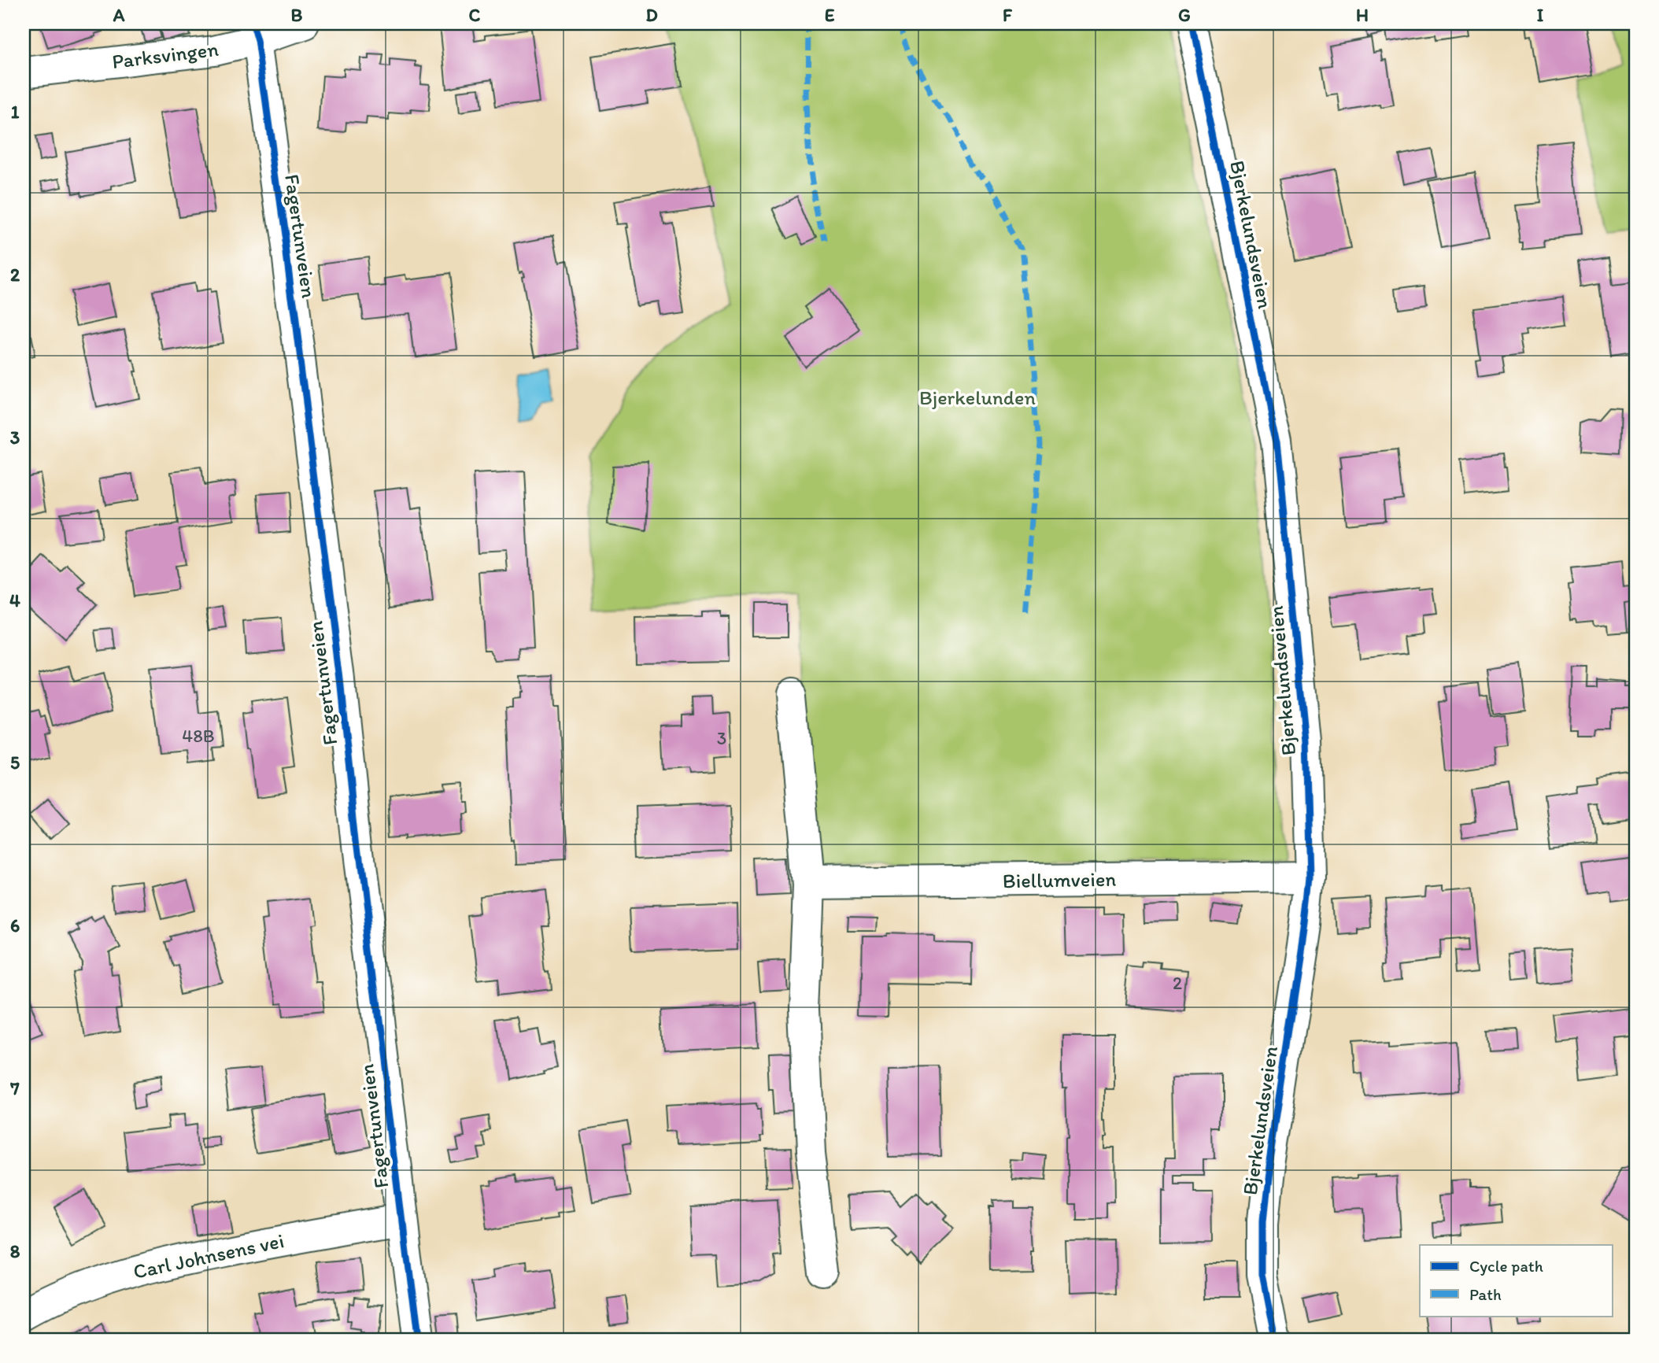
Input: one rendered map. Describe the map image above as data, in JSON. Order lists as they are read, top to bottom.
{
  "streets": {
    "street": [
      "Parksvingen",
      "Bjerkelundsveien",
      "Fagertunveien",
      "Biellumveien",
      "Carl Johnsens vei"
    ]
  },
  "crossings": [
    ["Parksvingen", "Fagertunveien"],
    ["Bjerkelundsveien", "Biellumveien"],
    ["Fagertunveien", "Carl Johnsens vei"]
  ],
  "parks": ["Bjerkelunden"],
  "house_numbers": ["48B", "3", "2"],
  "legend": ["Cycle path", "Path"],
  "grid": {
    "columns": [
      "A",
      "B",
      "C",
      "D",
      "E",
      "F",
      "G",
      "H",
      "I"
    ],
    "rows": [
      "1",
      "2",
      "3",
      "4",
      "5",
      "6",
      "7",
      "8"
    ]
  }
}
